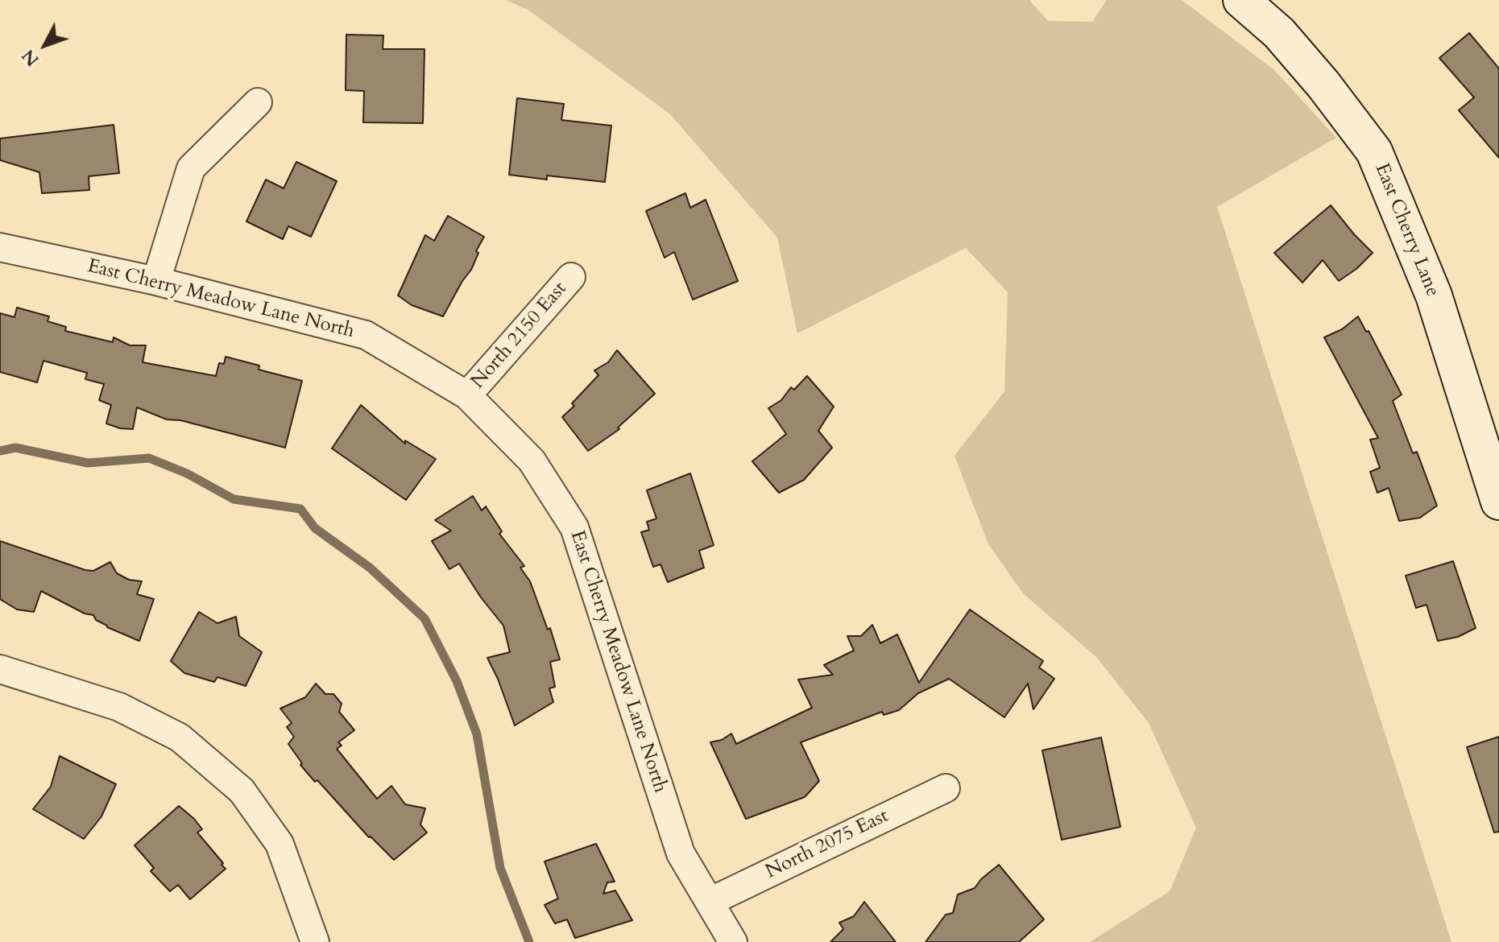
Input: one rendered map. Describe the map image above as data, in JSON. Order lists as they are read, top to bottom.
{
  "streets": {
    "street": [
      "East Cherry Lane",
      "East Cherry Meadow Lane North",
      "North 2150 East",
      "North 2075 East"
    ]
  },
  "crossings": [
    ["East Cherry Meadow Lane North", "North 2150 East"],
    ["East Cherry Meadow Lane North", "North 2075 East"]
  ],
  "north": "bottom left"
}
